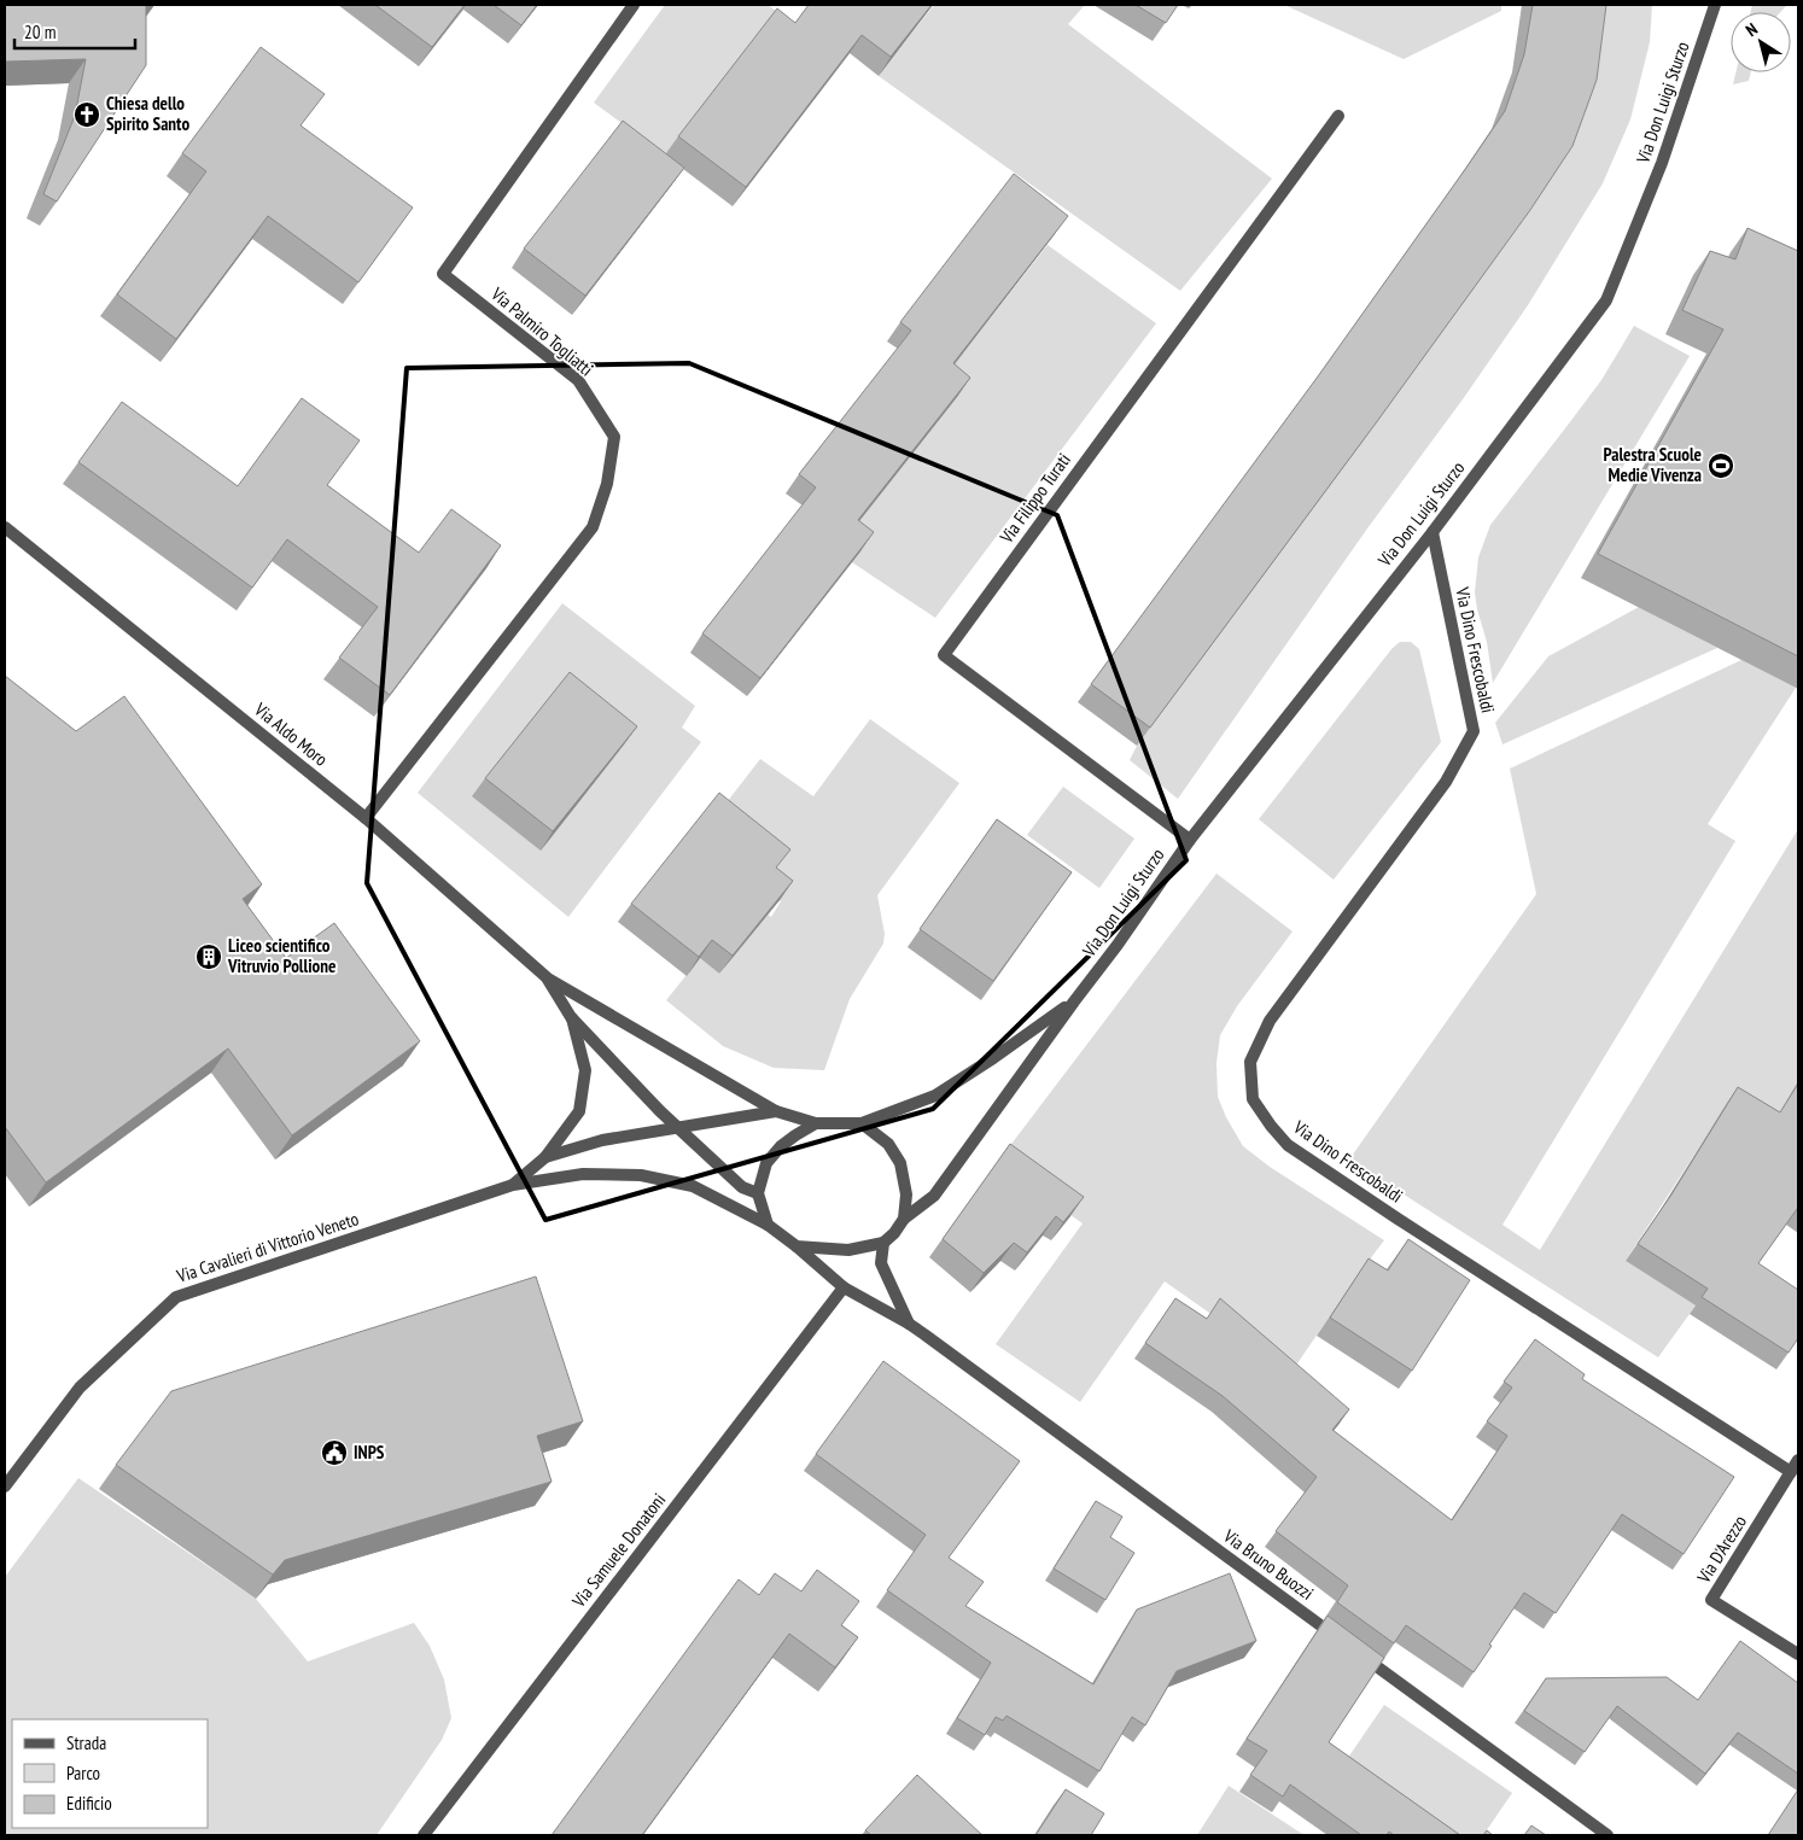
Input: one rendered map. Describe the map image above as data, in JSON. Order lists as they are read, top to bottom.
{
  "streets": {
    "street": [
      "Via Don Luigi Sturzo",
      "Via Palmiro Togliatti",
      "Via Filippo Turati",
      "Via Dino Frescobaldi",
      "Via Aldo Moro",
      "Via Cavalieri di Vittorio Veneto",
      "Via D'Arezzo",
      "Via Samuele Donatoni",
      "Via Bruno Buozzi"
    ]
  },
  "crossings": [
    ["Via Don Luigi Sturzo", "Via Filippo Turati"],
    ["Via Don Luigi Sturzo", "Via Dino Frescobaldi"],
    ["Via Don Luigi Sturzo", "Via Bruno Buozzi"],
    ["Via Palmiro Togliatti", "Via Aldo Moro"],
    ["Via Dino Frescobaldi", "Via D'Arezzo"],
    ["Via Samuele Donatoni", "Via Bruno Buozzi"]
  ],
  "places": {
    "church": ["Chiesa dello Spirito Santo"],
    "sports": ["Palestra Scuole Medie Vivenza"],
    "building": ["Liceo scientifico Vitruvio Pollione"],
    "public building": ["INPS"]
  },
  "legend": ["Strada", "Parco", "Edificio"],
  "scale_bar": "20 m",
  "north": "top left"
}
